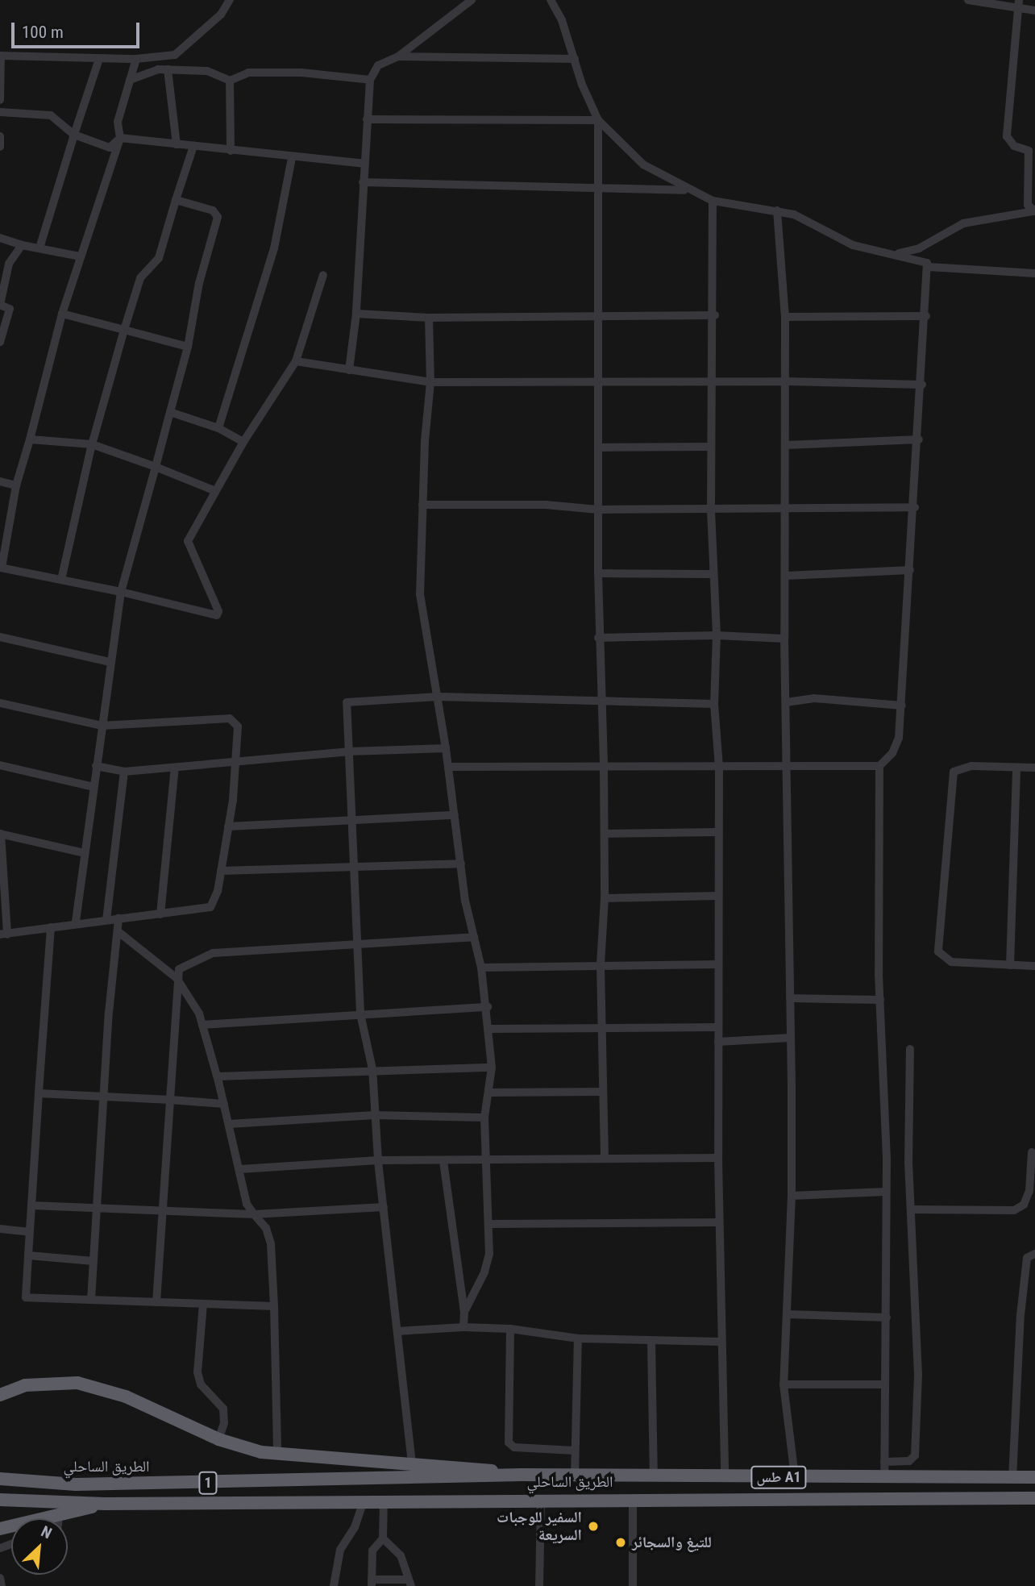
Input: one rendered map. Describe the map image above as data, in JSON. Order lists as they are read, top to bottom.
{
  "streets": {
    "highway": ["الطريق الساحلي", "طس A1", "1"]
  },
  "places": ["السفير للوجبات السريعة", "للتيغ والسجائر"],
  "scale_bar": "100 m",
  "north": "top right"
}
